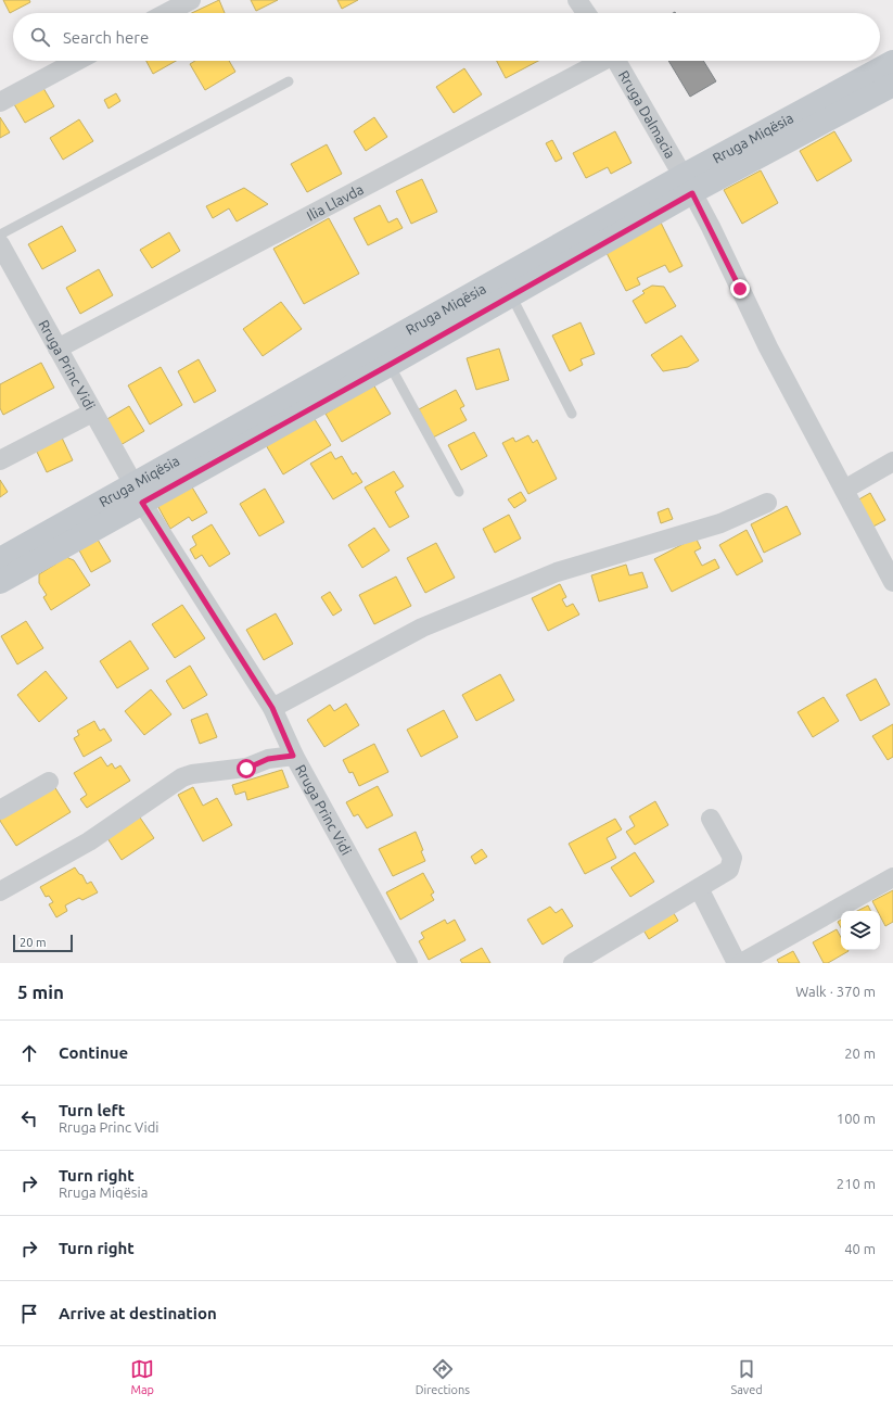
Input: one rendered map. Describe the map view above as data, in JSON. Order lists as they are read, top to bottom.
{
  "streets": {
    "main road": ["Rruga Miqësia"],
    "street": ["Rruga Dalmacia", "Ilia Llavda", "Rruga Princ Vidi"]
  },
  "crossings": [
    ["Rruga Dalmacia", "Rruga Miqësia"],
    ["Rruga Miqësia", "Rruga Princ Vidi"],
    ["Ilia Llavda", "Rruga Princ Vidi"]
  ],
  "scale_bar": "20 m",
  "page": {
    "search": "Search here",
    "scale": "20 m",
    "heading": ["5 min", "Walk · 370 m"],
    "list": [
      ["Continue", "20 m"],
      ["Turn left", "Rruga Princ Vidi", "100 m"],
      ["Turn right", "Rruga Miqësia", "210 m"],
      ["Turn right", "40 m"],
      "Arrive at destination"
    ],
    "nav": ["Map", "Directions", "Saved"]
  }
}
